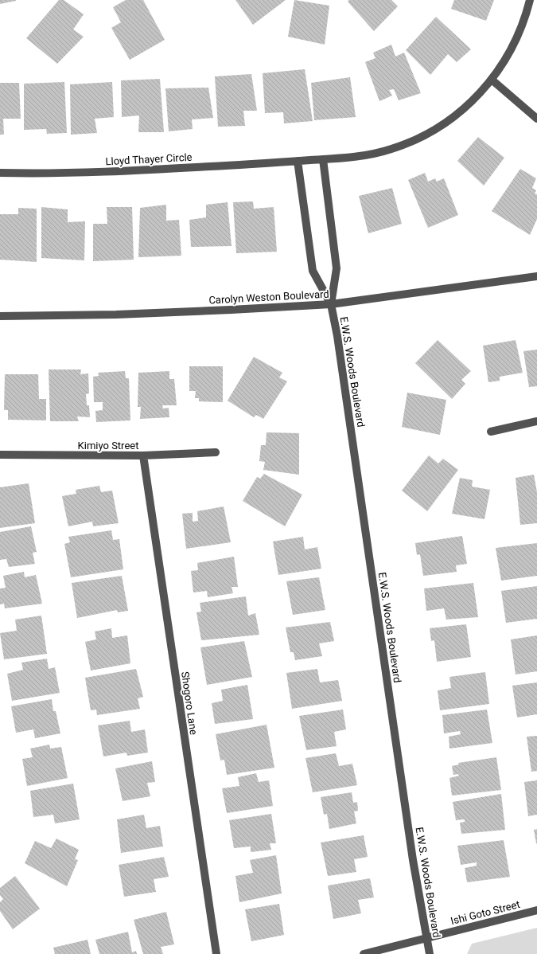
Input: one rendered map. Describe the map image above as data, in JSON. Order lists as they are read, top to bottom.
{
  "streets": {
    "street": [
      "Lloyd Thayer Circle",
      "Carolyn Weston Boulevard",
      "E.W.S. Woods Boulevard",
      "Kimiyo Street",
      "Shogoro Lane",
      "Ishi Goto Street"
    ]
  },
  "crossings": [
    ["Carolyn Weston Boulevard", "E.W.S. Woods Boulevard"],
    ["E.W.S. Woods Boulevard", "Ishi Goto Street"],
    ["Kimiyo Street", "Shogoro Lane"]
  ]
}
